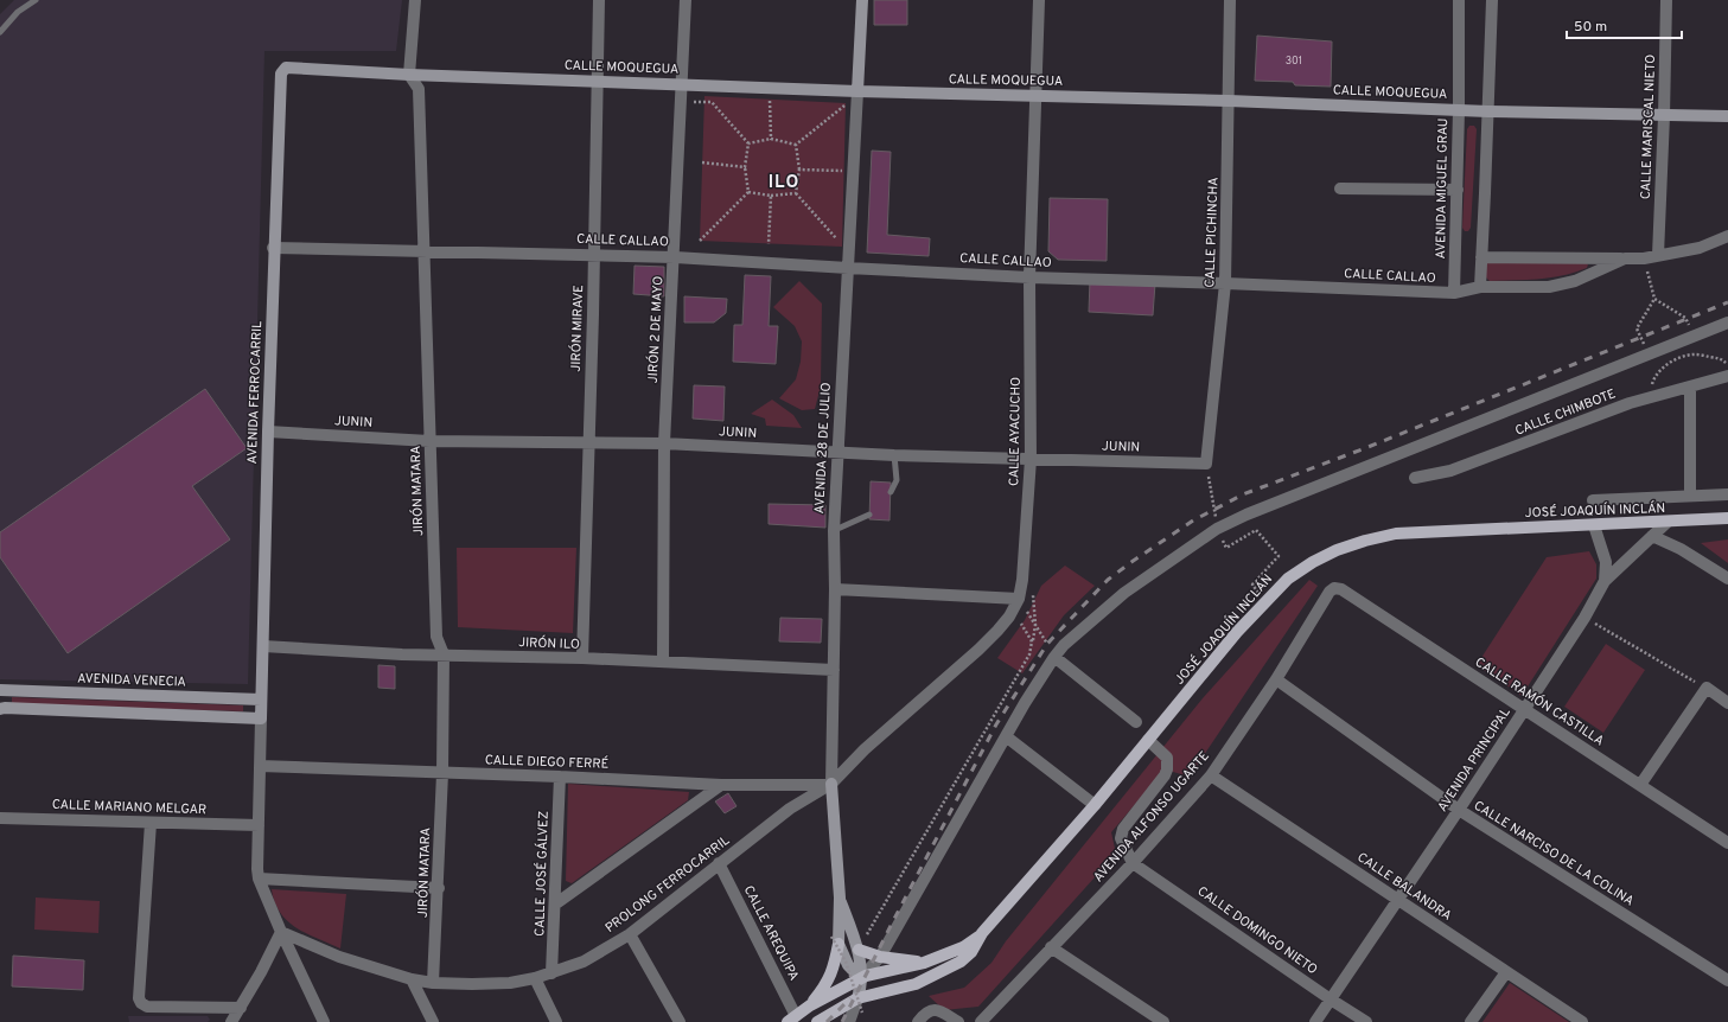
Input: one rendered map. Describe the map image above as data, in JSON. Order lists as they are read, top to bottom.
{
  "streets": {
    "main road": ["JOSÉ JOAQUÍN INCLÁN"],
    "street": [
      "CALLE MOQUEGUA",
      "CALLE MARISCAL NIETO",
      "AVENIDA MIGUEL GRAU",
      "CALLE PICHINCHA",
      "CALLE CALLAO",
      "JIRÓN MIRAVE",
      "JIRÓN 2 DE MAYO",
      "AVENIDA FERROCARRIL",
      "CALLE CHIMBOTE",
      "JUNIN",
      "CALLE AYACUCHO",
      "AVENIDA 28 DE JULIO",
      "JIRÓN MATARA",
      "JIRÓN ILO",
      "AVENIDA VENECIA",
      "CALLE RAMÓN CASTILLA",
      "AVENIDA PRINCIPAL",
      "CALLE DIEGO FERRÉ",
      "CALLE MARIANO MELGAR",
      "AVENIDA ALFONSO UGARTE",
      "CALLE NARCISO DE LA COLINA",
      "CALLE JOSÉ GÁLVEZ",
      "PROLONG FERROCARRIL",
      "CALLE BALANDRA",
      "CALLE DOMINGO NIETO",
      "CALLE AREQUIPA"
    ]
  },
  "crossings": [
    ["CALLE MOQUEGUA", "CALLE MARISCAL NIETO"],
    ["CALLE MOQUEGUA", "AVENIDA MIGUEL GRAU"],
    ["CALLE MOQUEGUA", "CALLE PICHINCHA"],
    ["CALLE MOQUEGUA", "JIRÓN MIRAVE"],
    ["CALLE MOQUEGUA", "JIRÓN 2 DE MAYO"],
    ["CALLE MOQUEGUA", "AVENIDA FERROCARRIL"],
    ["CALLE MOQUEGUA", "CALLE AYACUCHO"],
    ["CALLE MOQUEGUA", "AVENIDA 28 DE JULIO"],
    ["CALLE MOQUEGUA", "JIRÓN MATARA"],
    ["CALLE MARISCAL NIETO", "CALLE CALLAO"],
    ["AVENIDA MIGUEL GRAU", "CALLE CALLAO"],
    ["CALLE PICHINCHA", "CALLE CALLAO"],
    ["CALLE PICHINCHA", "JUNIN"],
    ["CALLE CALLAO", "JIRÓN MIRAVE"],
    ["CALLE CALLAO", "JIRÓN 2 DE MAYO"],
    ["CALLE CALLAO", "AVENIDA FERROCARRIL"],
    ["CALLE CALLAO", "CALLE AYACUCHO"],
    ["CALLE CALLAO", "AVENIDA 28 DE JULIO"],
    ["CALLE CALLAO", "JIRÓN MATARA"],
    ["JIRÓN MIRAVE", "JUNIN"],
    ["JIRÓN MIRAVE", "JIRÓN ILO"],
    ["JIRÓN 2 DE MAYO", "JUNIN"],
    ["JIRÓN 2 DE MAYO", "JIRÓN ILO"],
    ["AVENIDA FERROCARRIL", "JUNIN"],
    ["AVENIDA FERROCARRIL", "JIRÓN ILO"],
    ["AVENIDA FERROCARRIL", "AVENIDA VENECIA"],
    ["JUNIN", "CALLE AYACUCHO"],
    ["JUNIN", "AVENIDA 28 DE JULIO"],
    ["JUNIN", "JIRÓN MATARA"],
    ["CALLE AYACUCHO", "AVENIDA 28 DE JULIO"],
    ["CALLE AYACUCHO", "CALLE DIEGO FERRÉ"],
    ["CALLE AYACUCHO", "PROLONG FERROCARRIL"],
    ["AVENIDA 28 DE JULIO", "JOSÉ JOAQUÍN INCLÁN"],
    ["AVENIDA 28 DE JULIO", "JIRÓN ILO"],
    ["AVENIDA 28 DE JULIO", "CALLE DIEGO FERRÉ"],
    ["AVENIDA 28 DE JULIO", "PROLONG FERROCARRIL"],
    ["JIRÓN MATARA", "JIRÓN ILO"],
    ["JIRÓN MATARA", "CALLE DIEGO FERRÉ"],
    ["JIRÓN MATARA", "PROLONG FERROCARRIL"],
    ["JOSÉ JOAQUÍN INCLÁN", "AVENIDA PRINCIPAL"],
    ["CALLE RAMÓN CASTILLA", "AVENIDA PRINCIPAL"],
    ["CALLE RAMÓN CASTILLA", "AVENIDA ALFONSO UGARTE"],
    ["AVENIDA PRINCIPAL", "CALLE NARCISO DE LA COLINA"],
    ["AVENIDA PRINCIPAL", "CALLE BALANDRA"],
    ["AVENIDA PRINCIPAL", "CALLE DOMINGO NIETO"],
    ["CALLE DIEGO FERRÉ", "CALLE JOSÉ GÁLVEZ"],
    ["CALLE DIEGO FERRÉ", "PROLONG FERROCARRIL"],
    ["AVENIDA ALFONSO UGARTE", "CALLE NARCISO DE LA COLINA"],
    ["AVENIDA ALFONSO UGARTE", "CALLE BALANDRA"],
    ["AVENIDA ALFONSO UGARTE", "CALLE DOMINGO NIETO"],
    ["CALLE JOSÉ GÁLVEZ", "PROLONG FERROCARRIL"],
    ["PROLONG FERROCARRIL", "CALLE AREQUIPA"]
  ],
  "districts": ["ILO"],
  "house_numbers": ["301"],
  "scale_bar": "50 m"
}
